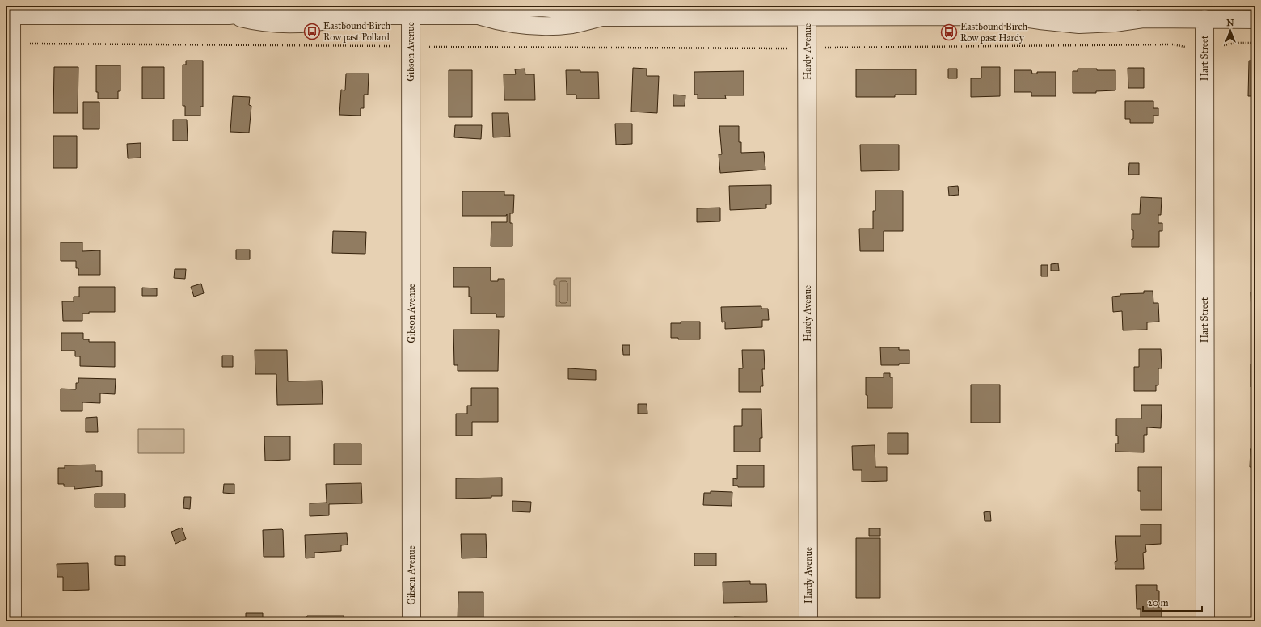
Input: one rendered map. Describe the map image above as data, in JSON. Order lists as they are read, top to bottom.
{
  "streets": {
    "street": ["Gibson Avenue", "Hardy Avenue", "Hart Street"]
  },
  "places": {
    "bus stop": ["Eastbound Birch Row past Pollard", "Eastbound Birch Row past Hardy"]
  },
  "scale_bar": "20 m",
  "north": "top"
}
